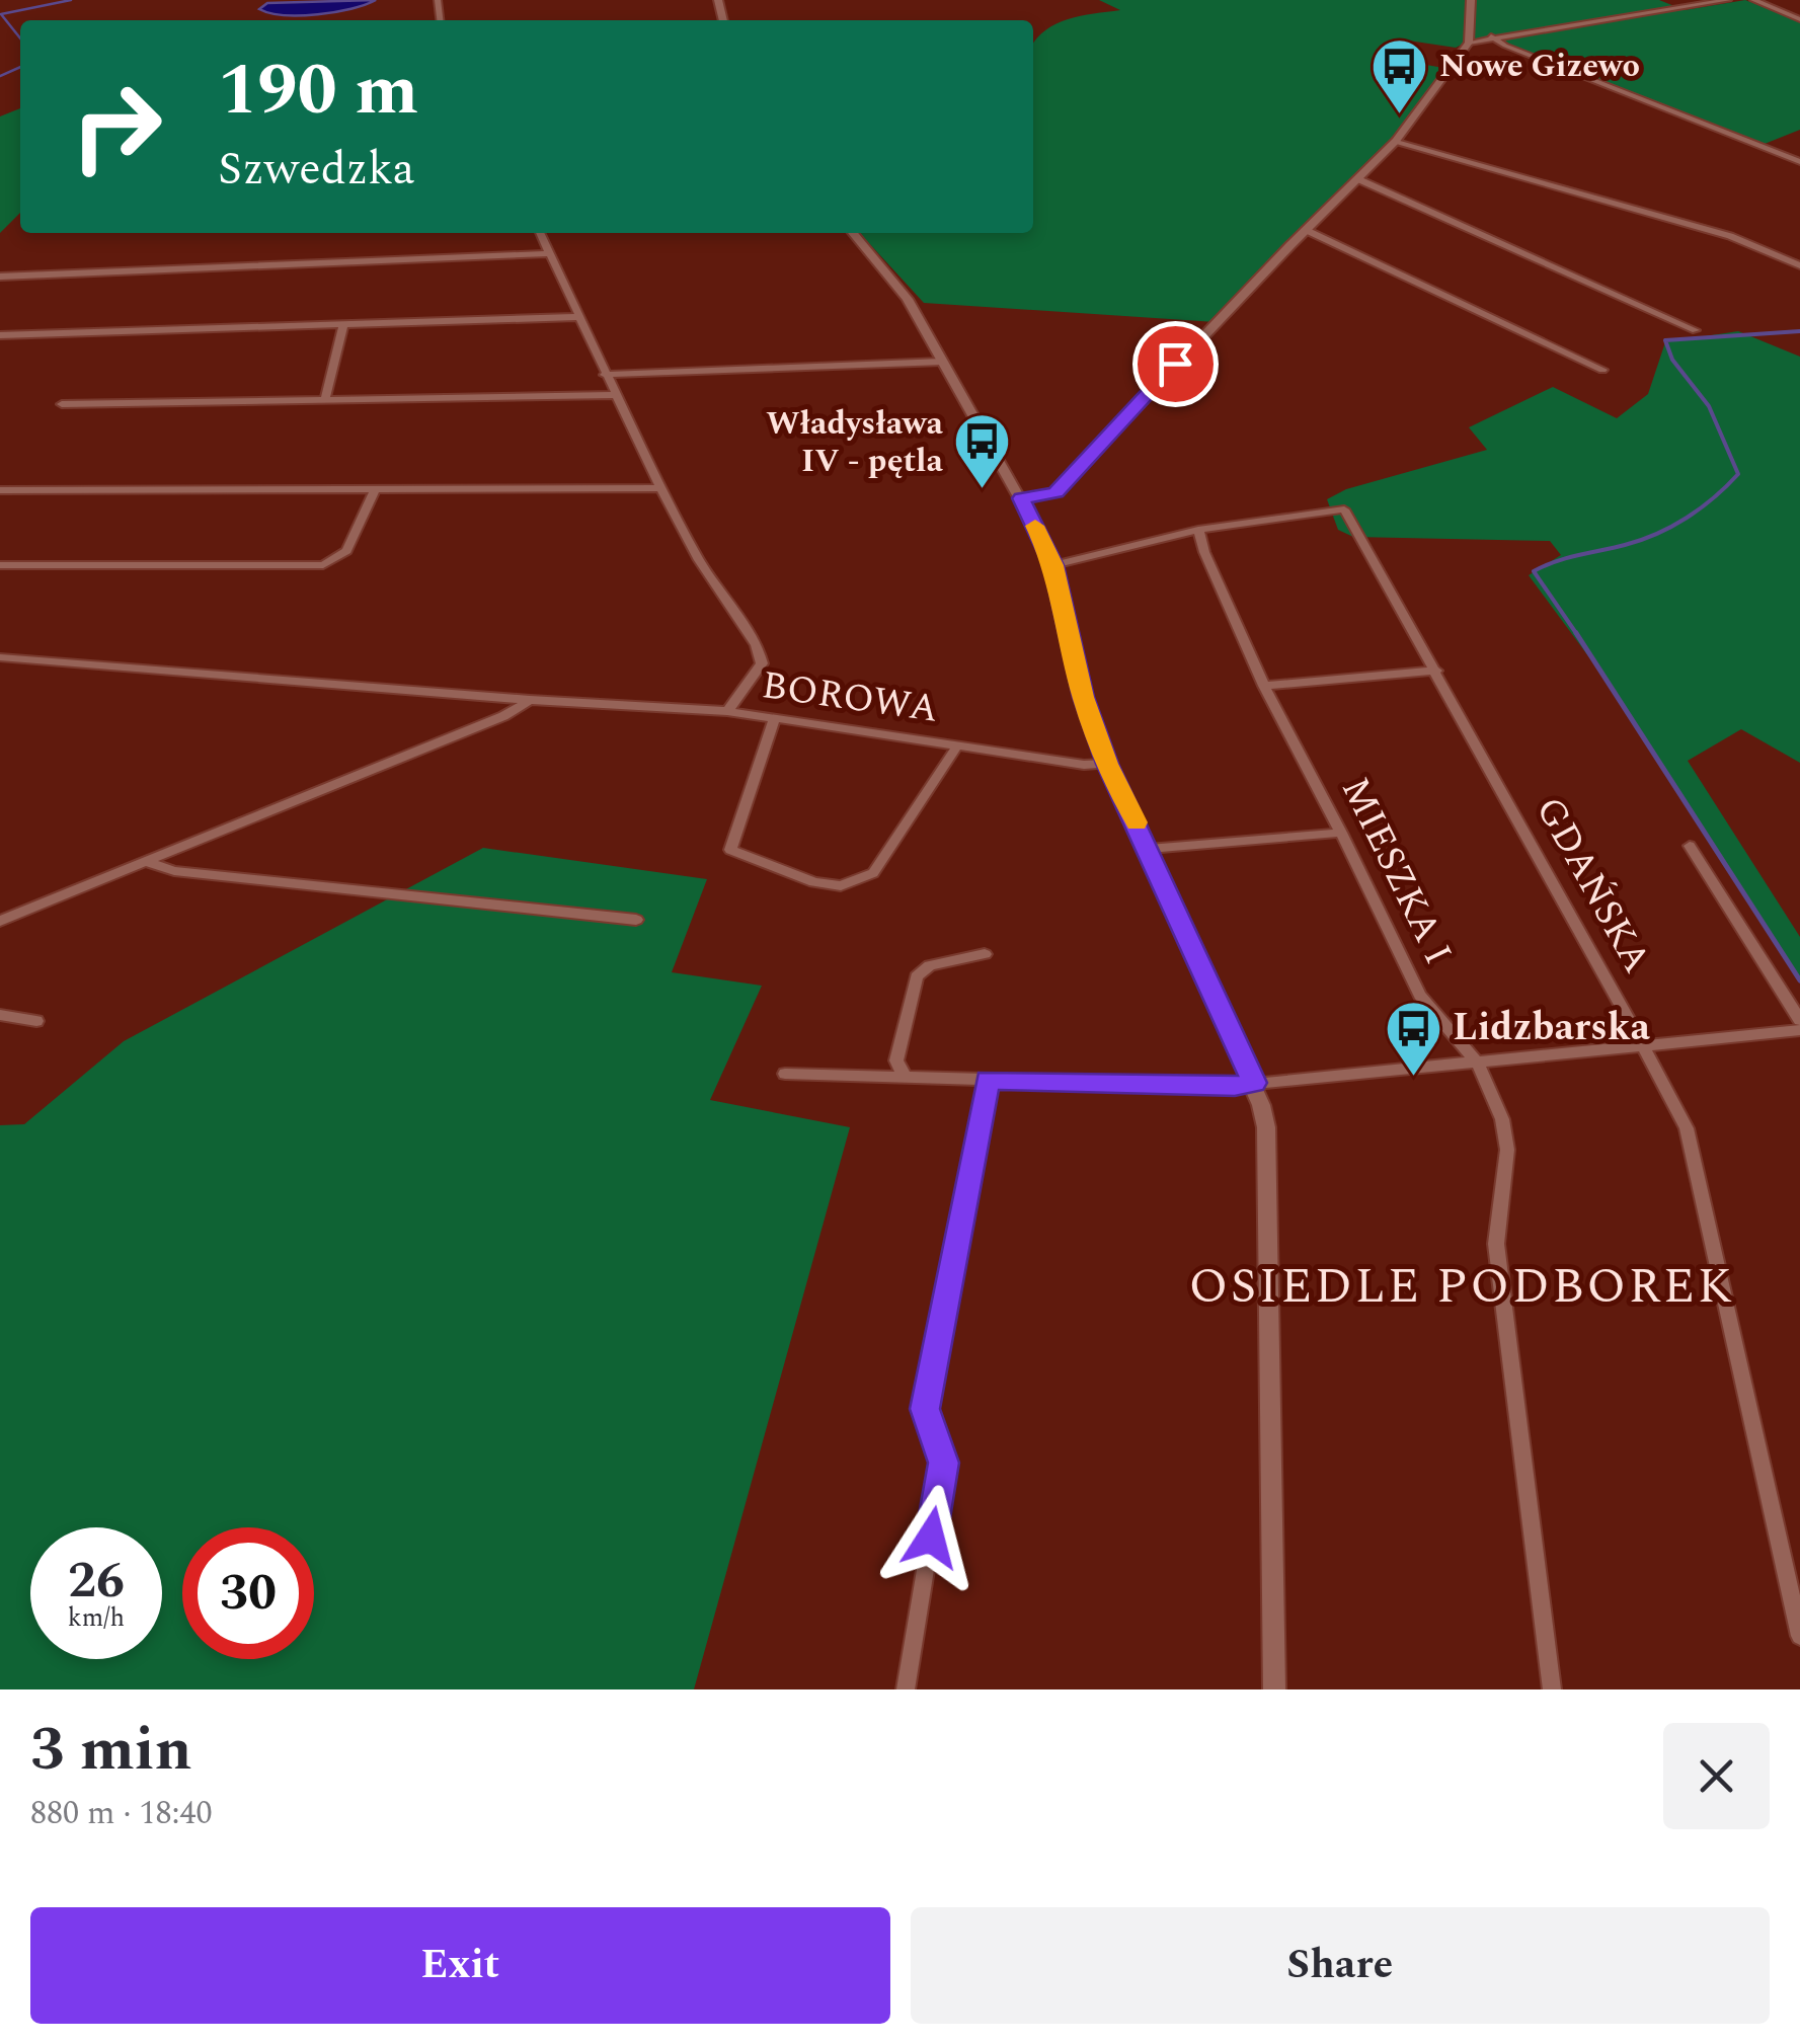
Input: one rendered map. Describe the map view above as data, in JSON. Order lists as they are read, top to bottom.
{
  "streets": {
    "street": ["BOROWA", "MIESZKA I", "GDAŃSKA"]
  },
  "crossings": [
    ["MIESZKA I", "GDAŃSKA"]
  ],
  "districts": ["OSIEDLE PODBOREK"],
  "places": {
    "bus stop": ["Nowe Gizewo", "Władysława IV - pętla", "Lidzbarska"]
  },
  "page": {
    "turn": ["190 m", "Szwedzka"],
    "speed": "26 km/h",
    "limit": "30",
    "heading": ["3 min", "880 m · 18:40"],
    "buttons": ["Exit", "Share"]
  }
}
